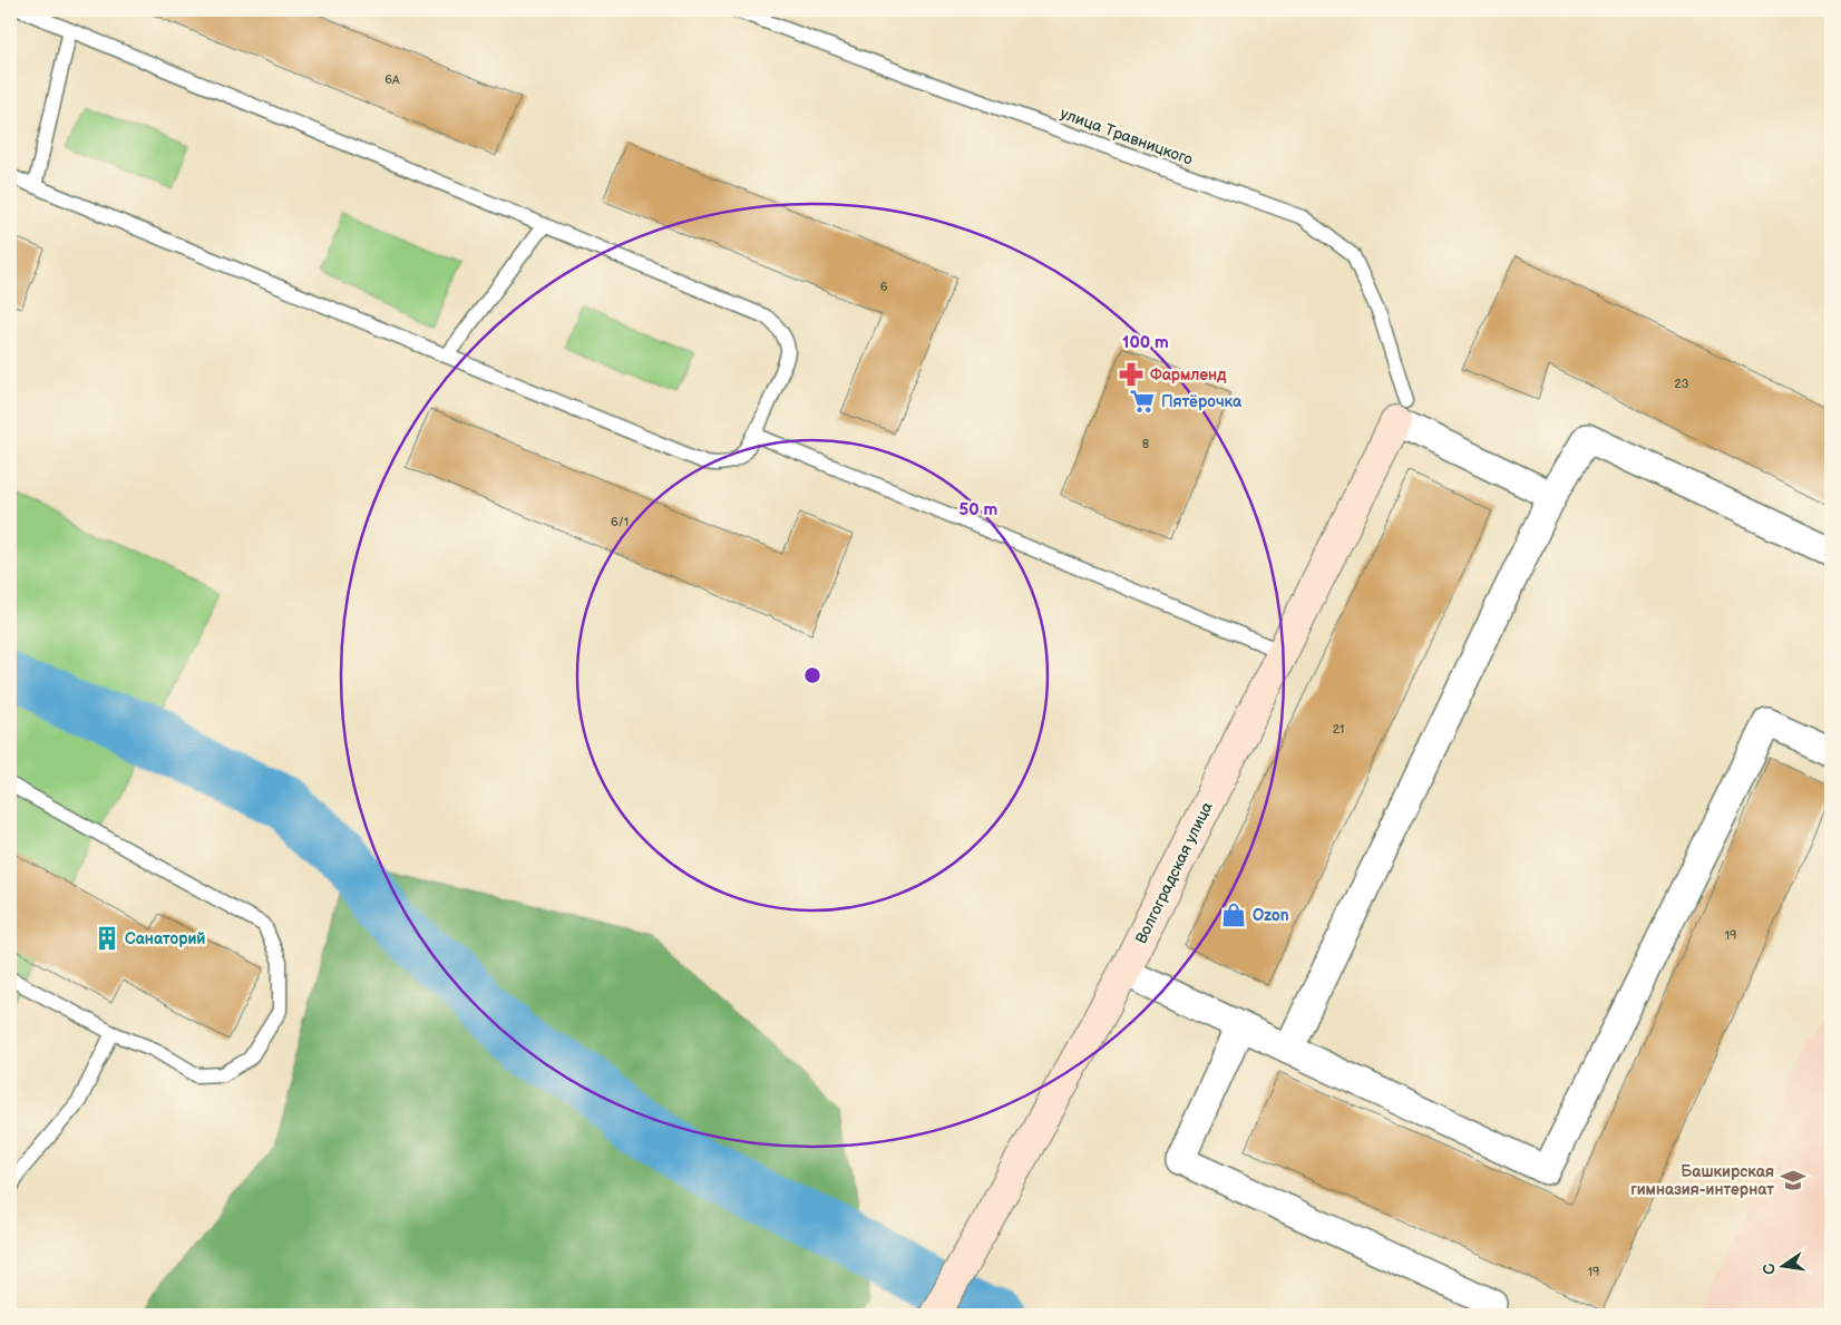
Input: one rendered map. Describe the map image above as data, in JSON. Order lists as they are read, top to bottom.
{
  "streets": {
    "street": ["Волгоградская улица"],
    "lane": ["улица Травницкого"]
  },
  "crossings": [
    ["улица Травницкого", "Волгоградская улица"]
  ],
  "places": {
    "pharmacy": ["Фармленд"],
    "supermarket": ["Пятёрочка"],
    "shop": ["Ozon"],
    "building": ["Санаторий"],
    "school or university": ["Башкирская гимназия-интернат"]
  },
  "house_numbers": [
    "6А",
    "6",
    "23",
    "8",
    "6/1",
    "21",
    "19",
    "19"
  ],
  "north": "left",
  "rings": ["100 m", "50 m"]
}
